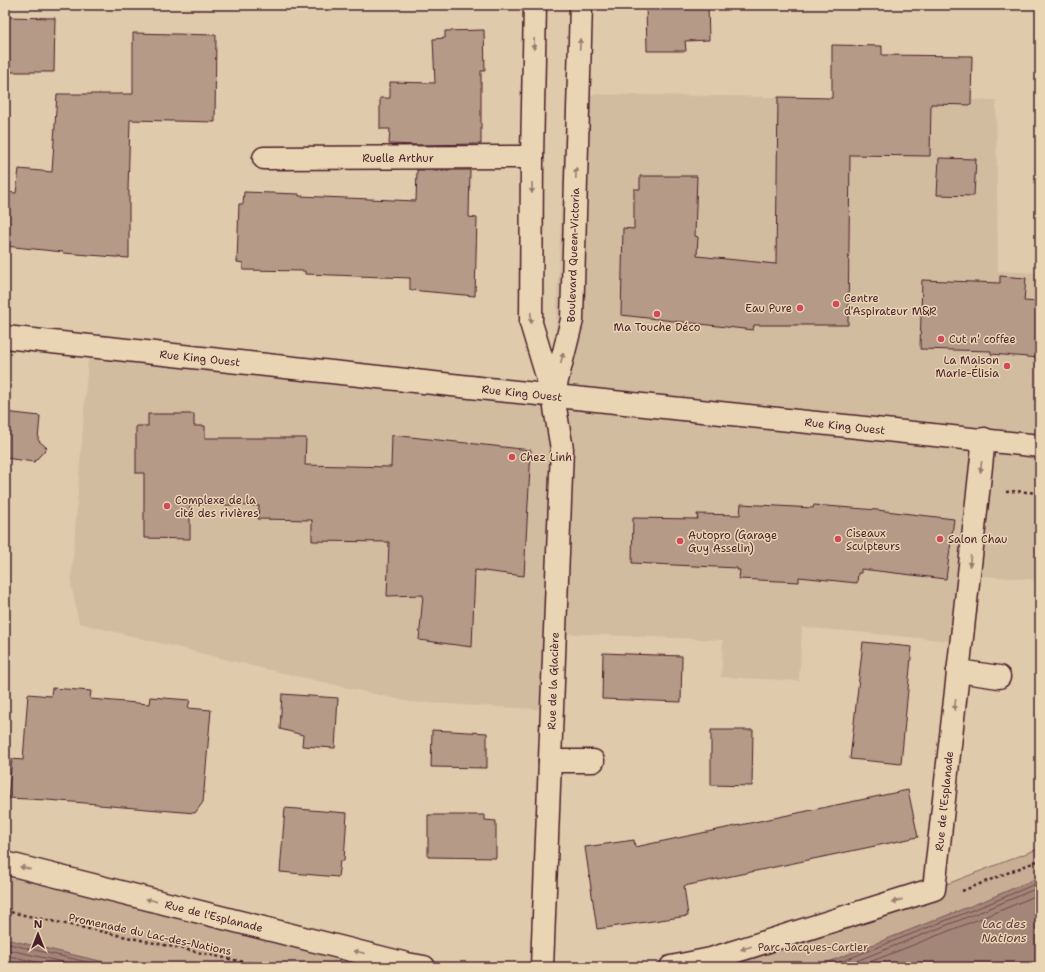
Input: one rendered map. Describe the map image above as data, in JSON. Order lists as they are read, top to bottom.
{
  "streets": {
    "street": [
      "Ruelle Arthur",
      "Boulevard Queen-Victoria",
      "Rue King Ouest",
      "Rue de la Glacière",
      "Rue de l'Esplanade"
    ],
    "path": ["Promenade du Lac-des-Nations"]
  },
  "crossings": [
    ["Boulevard Queen-Victoria", "Rue King Ouest"],
    ["Boulevard Queen-Victoria", "Rue de la Glacière"],
    ["Rue King Ouest", "Rue de la Glacière"],
    ["Rue King Ouest", "Rue de l'Esplanade"]
  ],
  "water": ["Lac des Nations"],
  "parks": ["Parc Jacques-Cartier"],
  "places": [
    "Centre d'Aspirateur M&R",
    "Eau Pure",
    "Ma Touche Déco",
    "Cut n′ coffee",
    "La Maison Marie-Élisia",
    "Chez Linh",
    "Complexe de la cité des rivières",
    "Ciseaux Sculpteurs",
    "Salon Chau",
    "Autopro (Garage Guy Asselin)"
  ],
  "north": "top"
}
